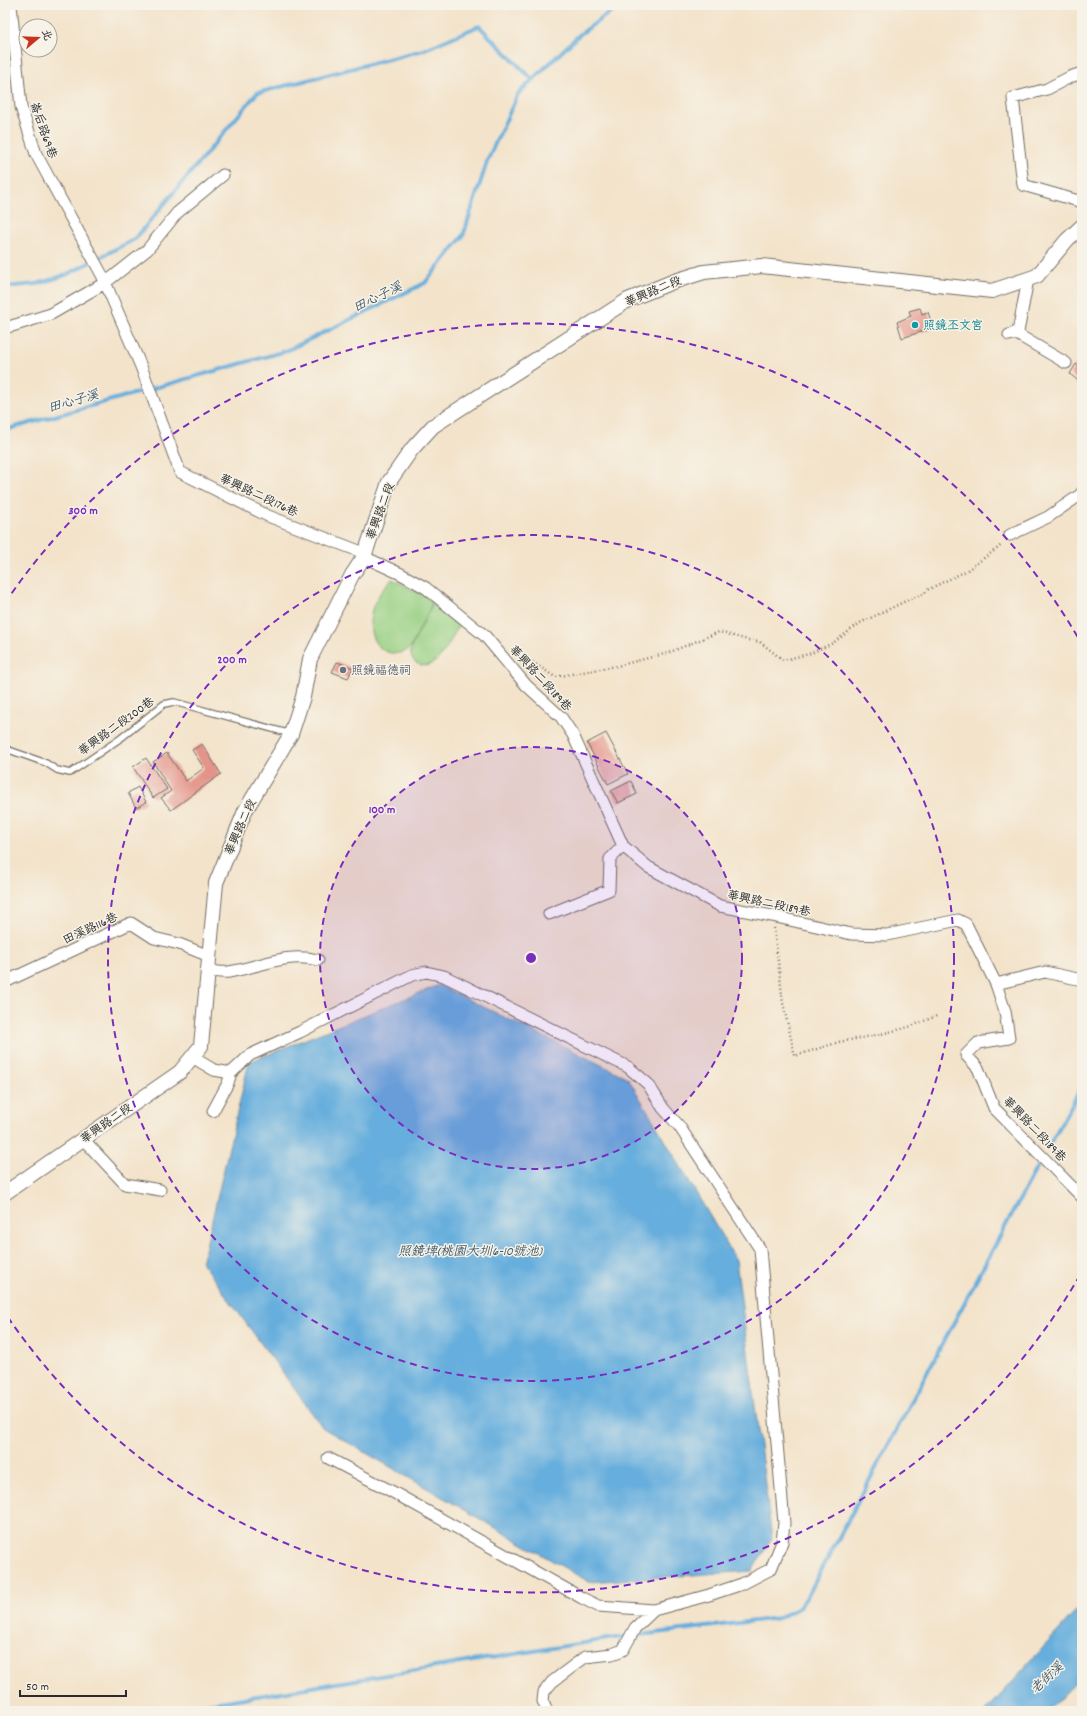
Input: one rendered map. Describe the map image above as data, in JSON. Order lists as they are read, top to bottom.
{
  "streets": {
    "street": [
      "崙后路69巷",
      "華興路二段",
      "華興路二段176巷",
      "華興路二段189巷",
      "田溪路116巷"
    ],
    "lane": ["華興路二段200巷"]
  },
  "crossings": [
    ["崙后路69巷", "華興路二段176巷"],
    ["華興路二段", "華興路二段176巷"],
    ["華興路二段", "華興路二段189巷"],
    ["華興路二段", "華興路二段200巷"],
    ["華興路二段", "田溪路116巷"],
    ["華興路二段176巷", "華興路二段189巷"]
  ],
  "water": ["田心子溪", "照鏡埤(桃園大圳6-10號池)", "老街溪"],
  "places": ["照鏡丕文宮", "照鏡福德祠"],
  "scale_bar": "50 m",
  "north": "right",
  "rings": ["300 m", "200 m", "100 m"]
}
